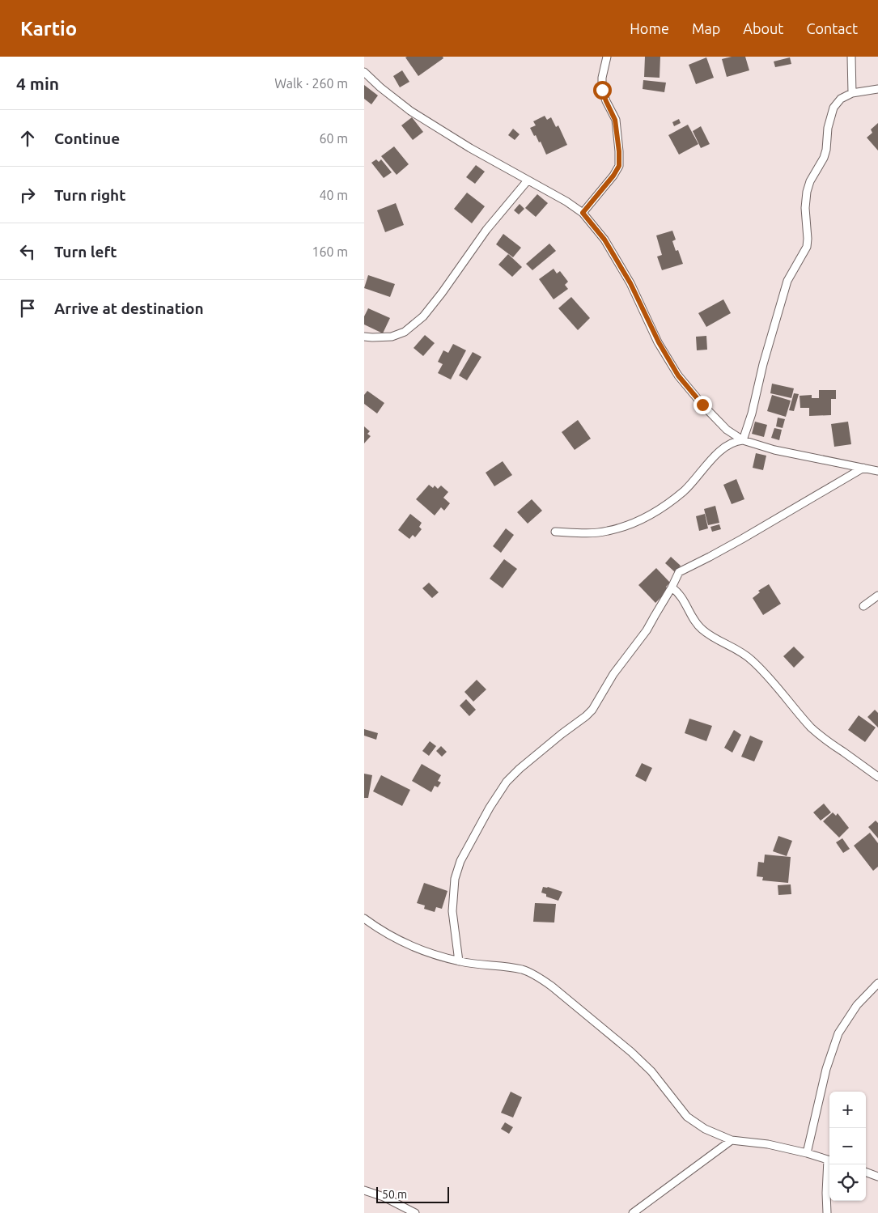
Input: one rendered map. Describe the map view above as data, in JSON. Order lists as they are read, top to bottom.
{
  "scale_bar": "50 m",
  "page": {
    "header": "Kartio",
    "nav": [
      "Home",
      "Map",
      "About",
      "Contact"
    ],
    "heading": ["4 min", "Walk · 260 m"],
    "list": [
      ["Continue", "60 m"],
      ["Turn right", "40 m"],
      ["Turn left", "160 m"],
      "Arrive at destination"
    ],
    "map_buttons": ["+", "−"],
    "scale": "50 m"
  }
}
